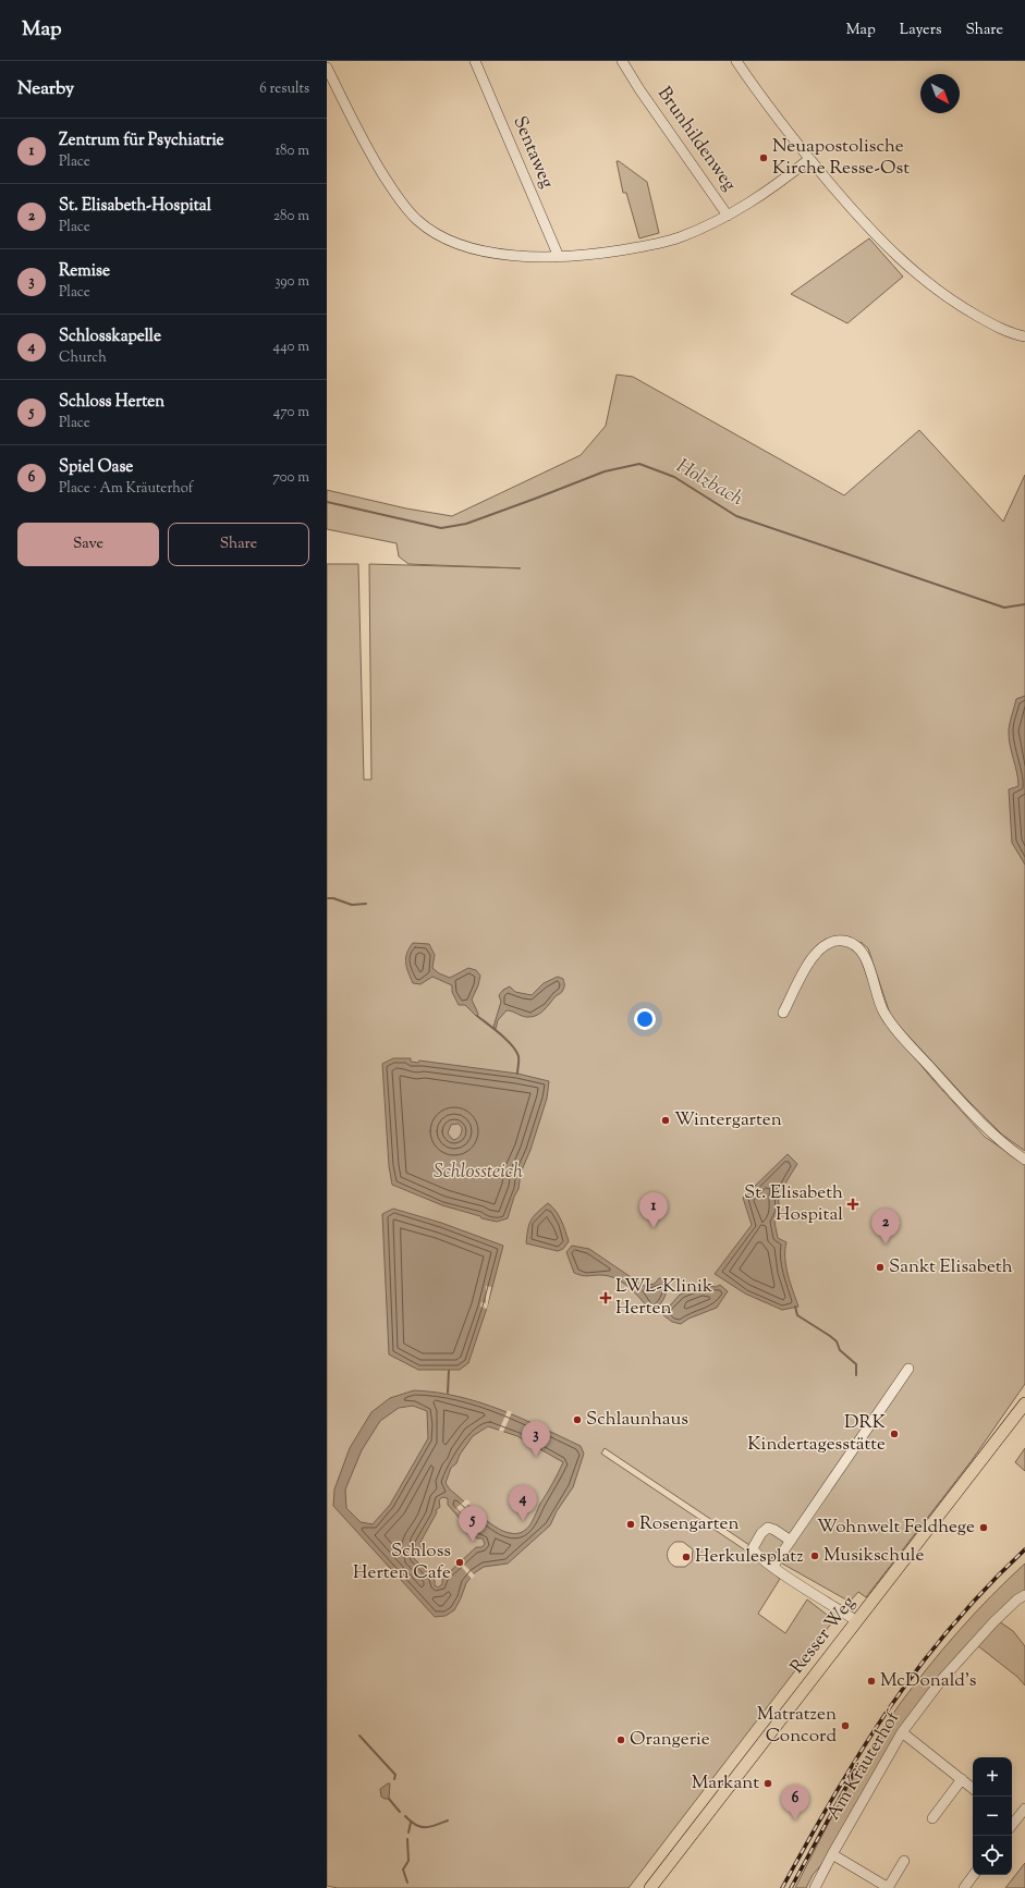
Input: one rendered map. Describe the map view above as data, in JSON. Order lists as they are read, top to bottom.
{
  "streets": {
    "main road": ["Resser Weg"],
    "street": ["Brunhildenweg", "Sentaweg", "Am Kräuterhof"]
  },
  "water": ["Holzbach", "Schlossteich"],
  "places": {
    "other": [
      "Neuapostolische Kirche Resse-Ost",
      "Wintergarten",
      "Sankt Elisabeth",
      "Schlaunhaus",
      "DRK Kindertagesstätte",
      "Rosengarten",
      "Wohnwelt Feldhege",
      "Musikschule",
      "Herkulesplatz",
      "Schloss Herten Cafe",
      "McDonald's",
      "Matratzen Concord",
      "Orangerie",
      "Markant"
    ],
    "health": ["St. Elisabeth Hospital", "LWL-Klinik Herten"]
  },
  "north": "bottom right",
  "page": {
    "header": "Map",
    "nav": ["Map", "Layers", "Share"],
    "heading": ["Nearby", "6 results"],
    "list": [
      {
        "mark": "1",
        "name": "Zentrum für Psychiatrie",
        "note": "Place",
        "value": "180 m"
      },
      {
        "mark": "2",
        "name": "St. Elisabeth-Hospital",
        "note": "Place",
        "value": "280 m"
      },
      {
        "mark": "3",
        "name": "Remise",
        "note": "Place",
        "value": "390 m"
      },
      {
        "mark": "4",
        "name": "Schlosskapelle",
        "note": "Church",
        "value": "440 m"
      },
      {
        "mark": "5",
        "name": "Schloss Herten",
        "note": "Place",
        "value": "470 m"
      },
      {
        "mark": "6",
        "name": "Spiel Oase",
        "note": "Place · Am Kräuterhof",
        "value": "700 m"
      }
    ],
    "buttons": ["Save", "Share"],
    "pins": [
      "1",
      "2",
      "3",
      "4",
      "5",
      "6"
    ],
    "map_buttons": ["+", "−"]
  }
}
